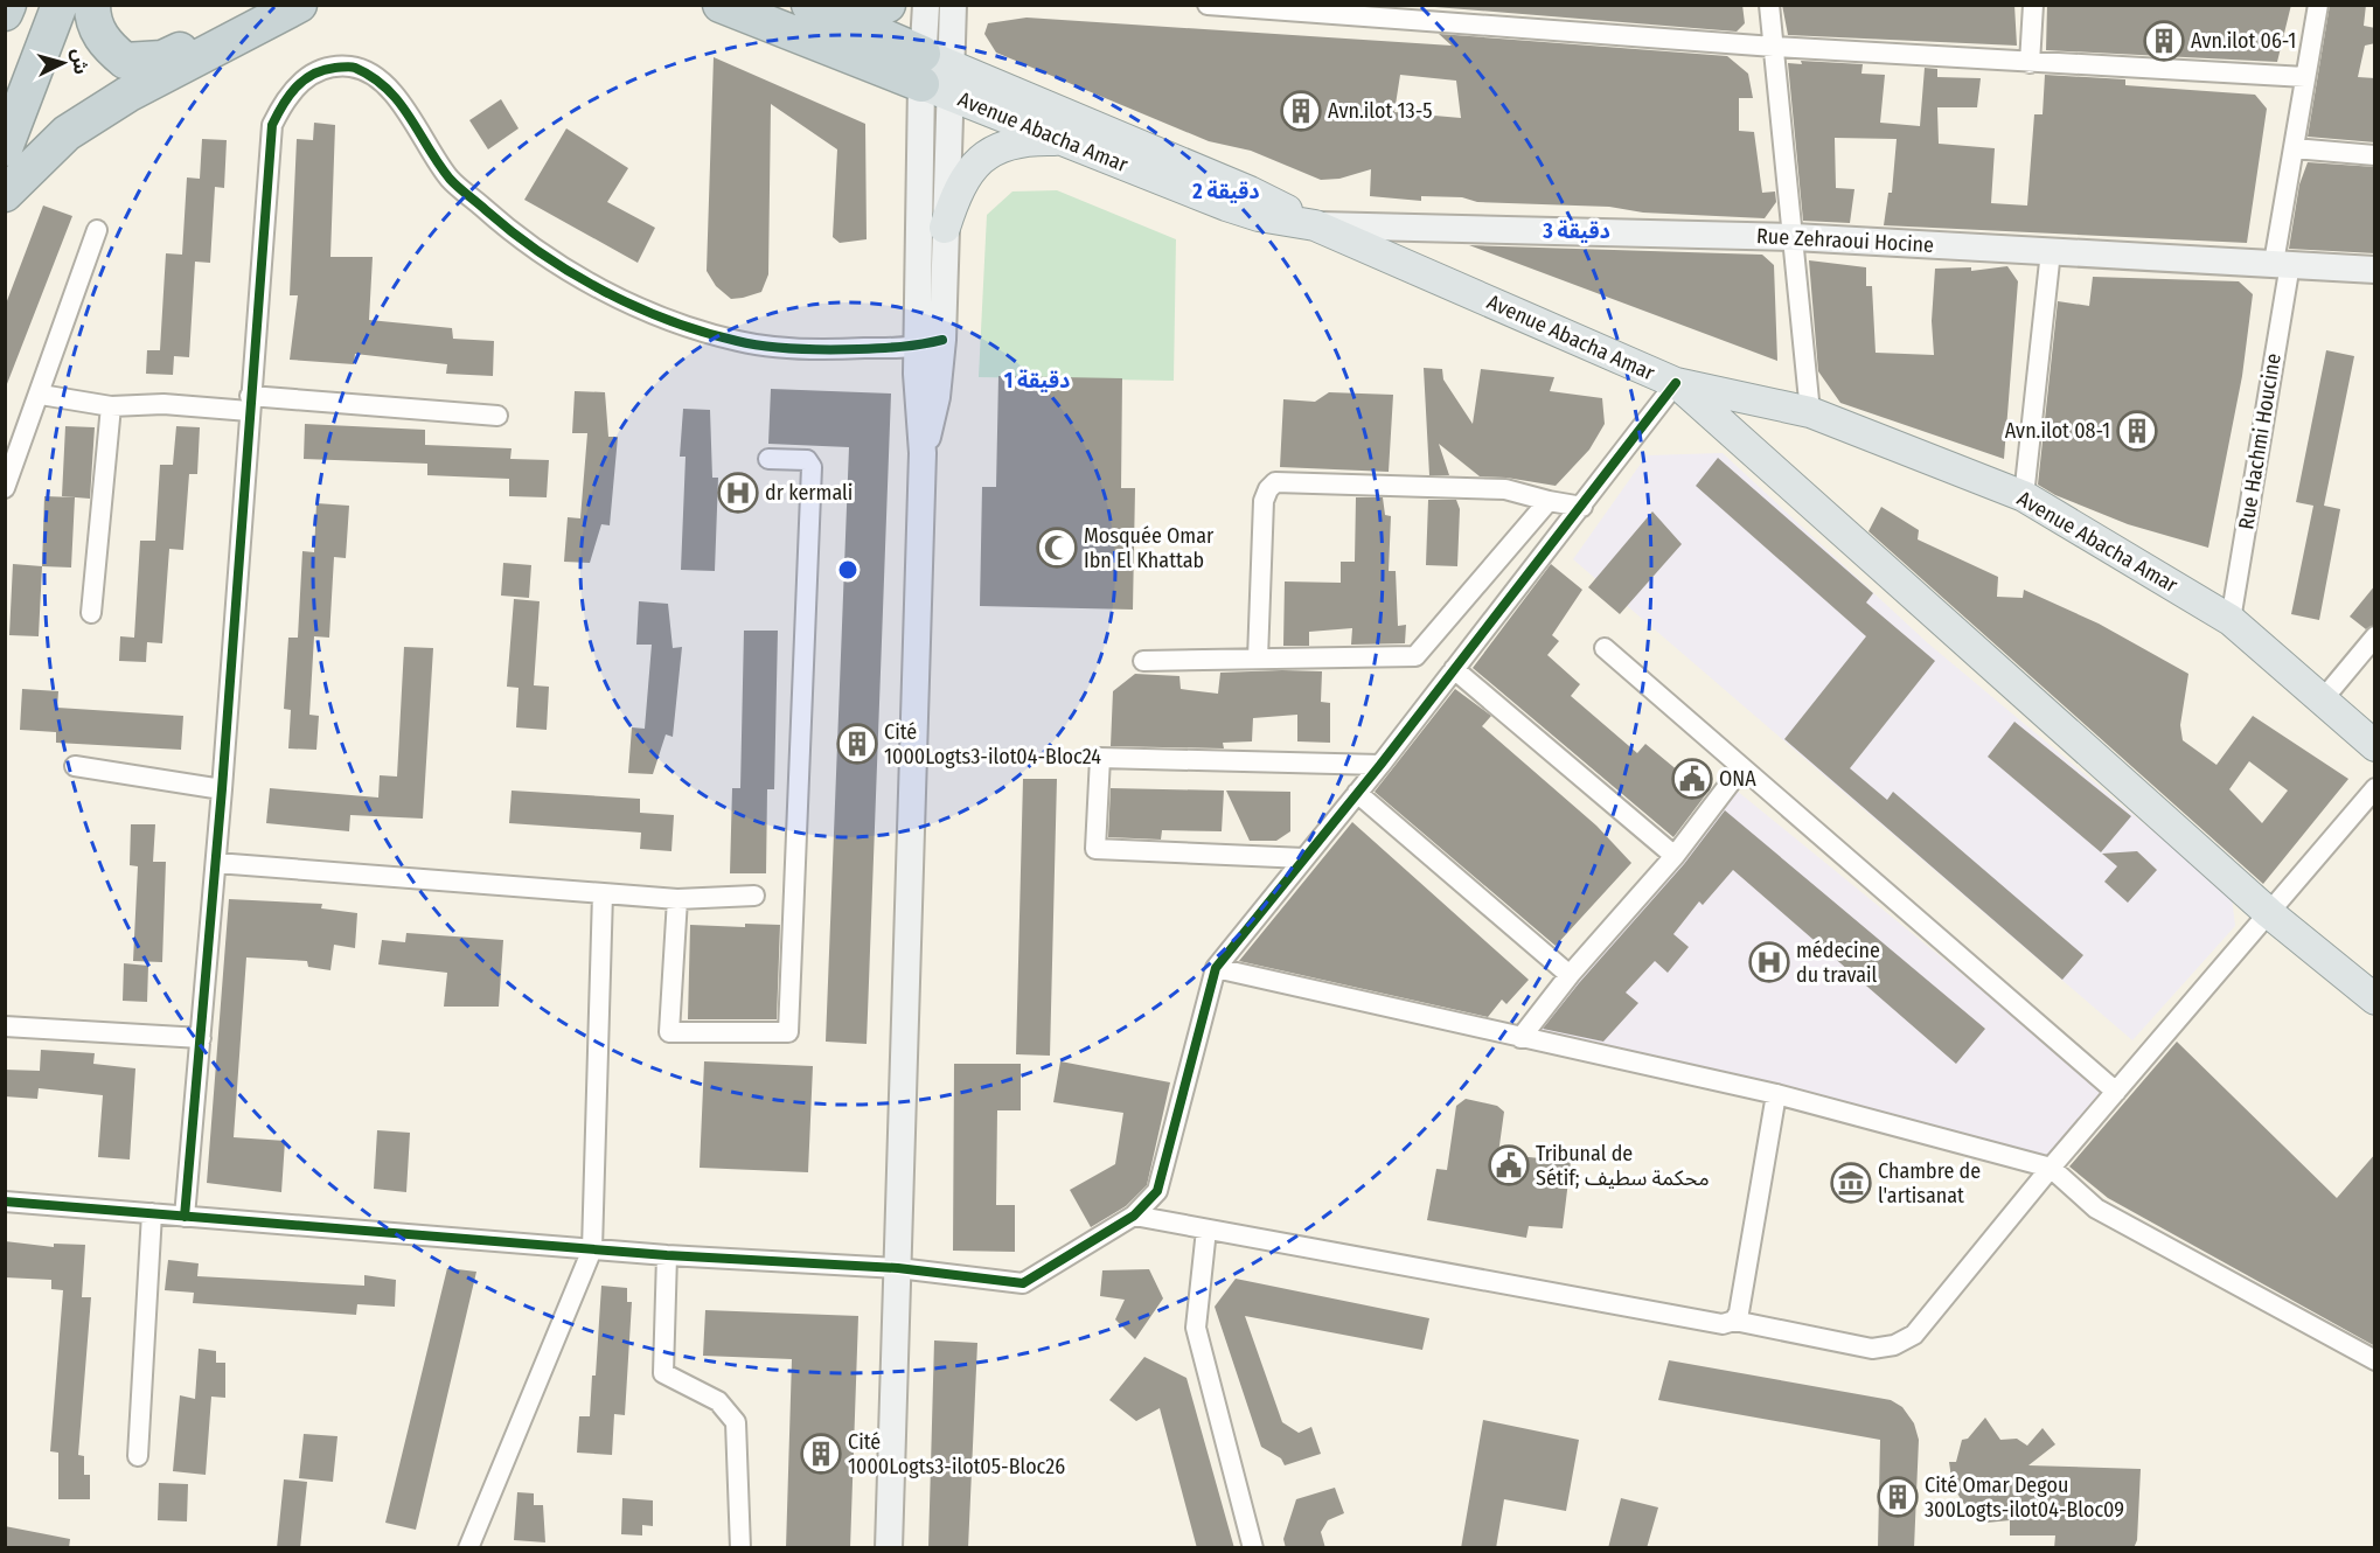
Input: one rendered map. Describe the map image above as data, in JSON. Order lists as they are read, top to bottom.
{
  "streets": {
    "highway": ["Avenue Abacha Amar"],
    "main road": ["Rue Zehraoui Hocine"],
    "street": ["Rue Hachmi Houcine"]
  },
  "crossings": [
    ["Avenue Abacha Amar", "Rue Zehraoui Hocine"],
    ["Avenue Abacha Amar", "Rue Hachmi Houcine"],
    ["Rue Zehraoui Hocine", "Rue Hachmi Houcine"]
  ],
  "places": {
    "building": [
      "Avn.ilot 06-1",
      "Avn.ilot 13-5",
      "Avn.ilot 08-1",
      "Cité 1000Logts3-ilot04-Bloc24",
      "Cité 1000Logts3-ilot05-Bloc26",
      "Cité Omar Degou 300Logts-ilot04-Bloc09"
    ],
    "hospital": ["dr kermali", "médecine du travail"],
    "mosque": ["Mosquée Omar Ibn El Khattab"],
    "public building": ["ONA", "Tribunal de Sétif; محكمة سطيف"],
    "museum": ["Chambre de l'artisanat"]
  },
  "north": "right",
  "rings": ["2 دقيقة", "3 دقيقة", "1 دقيقة"]
}
